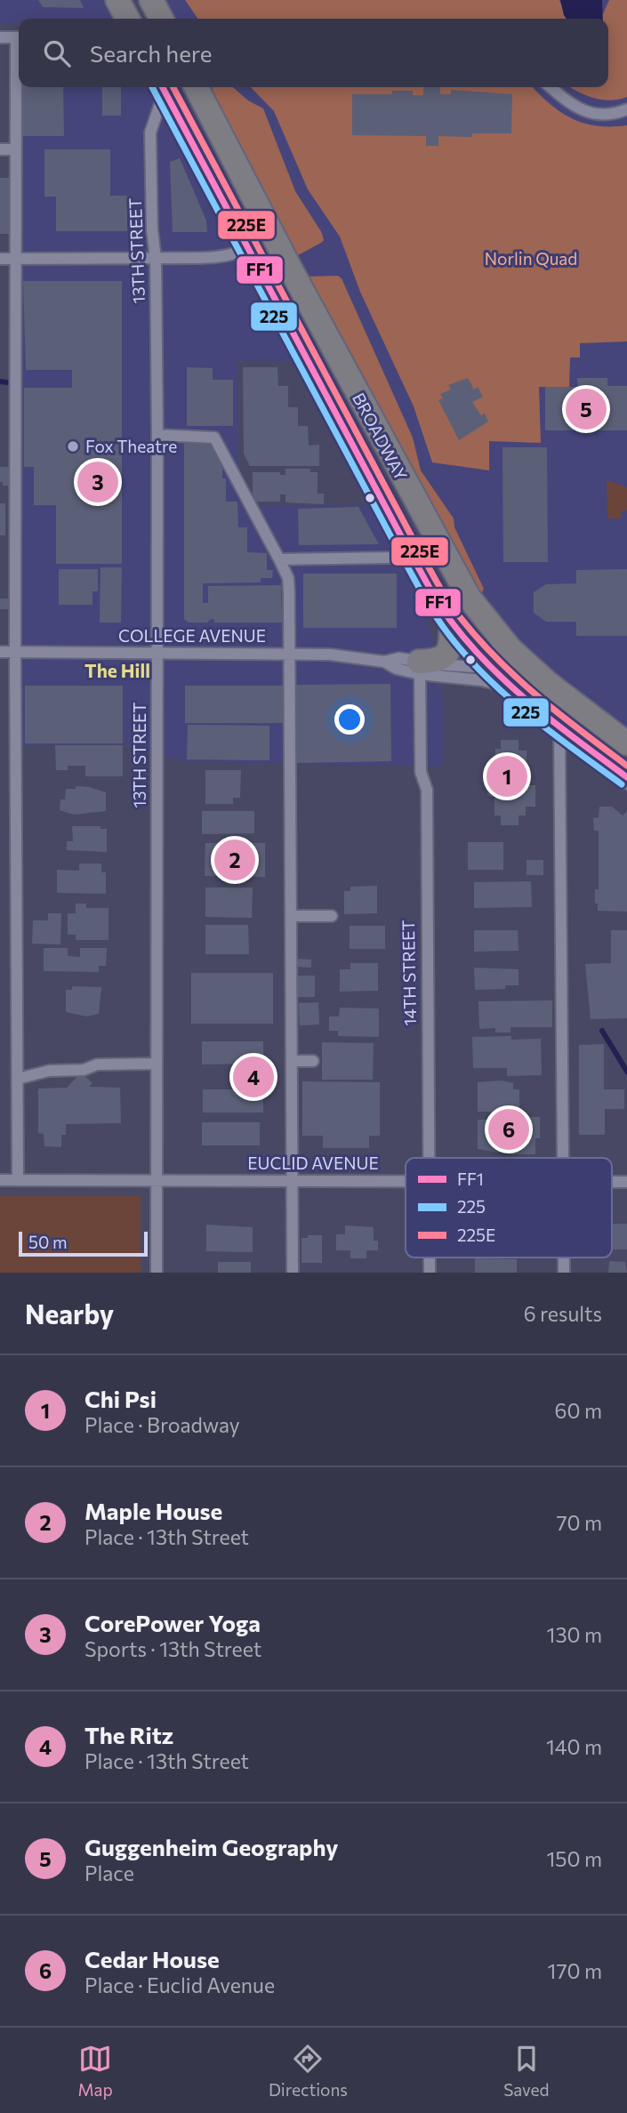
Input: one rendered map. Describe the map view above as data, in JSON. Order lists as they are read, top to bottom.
{
  "streets": {
    "main road": ["BROADWAY"],
    "street": [
      "13TH STREET",
      "COLLEGE AVENUE",
      "14TH STREET",
      "EUCLID AVENUE"
    ]
  },
  "crossings": [
    ["13TH STREET", "COLLEGE AVENUE"],
    ["13TH STREET", "EUCLID AVENUE"],
    ["BROADWAY", "COLLEGE AVENUE"],
    ["COLLEGE AVENUE", "14TH STREET"]
  ],
  "districts": ["The Hill"],
  "parks": ["Norlin Quad"],
  "places": ["Fox Theatre"],
  "lines": ["transit line FF1", "transit line 225", "transit line 225E"],
  "legend": ["FF1", "225", "225E"],
  "scale_bar": "50 m",
  "page": {
    "search": "Search here",
    "pins": [
      "5",
      "3",
      "1",
      "2",
      "4",
      "6"
    ],
    "scale": "50 m",
    "heading": ["Nearby", "6 results"],
    "list": [
      {
        "mark": "1",
        "name": "Chi Psi",
        "note": "Place · Broadway",
        "value": "60 m"
      },
      {
        "mark": "2",
        "name": "Maple House",
        "note": "Place · 13th Street",
        "value": "70 m"
      },
      {
        "mark": "3",
        "name": "CorePower Yoga",
        "note": "Sports · 13th Street",
        "value": "130 m"
      },
      {
        "mark": "4",
        "name": "The Ritz",
        "note": "Place · 13th Street",
        "value": "140 m"
      },
      {
        "mark": "5",
        "name": "Guggenheim Geography",
        "note": "Place",
        "value": "150 m"
      },
      {
        "mark": "6",
        "name": "Cedar House",
        "note": "Place · Euclid Avenue",
        "value": "170 m"
      }
    ],
    "nav": ["Map", "Directions", "Saved"]
  }
}
